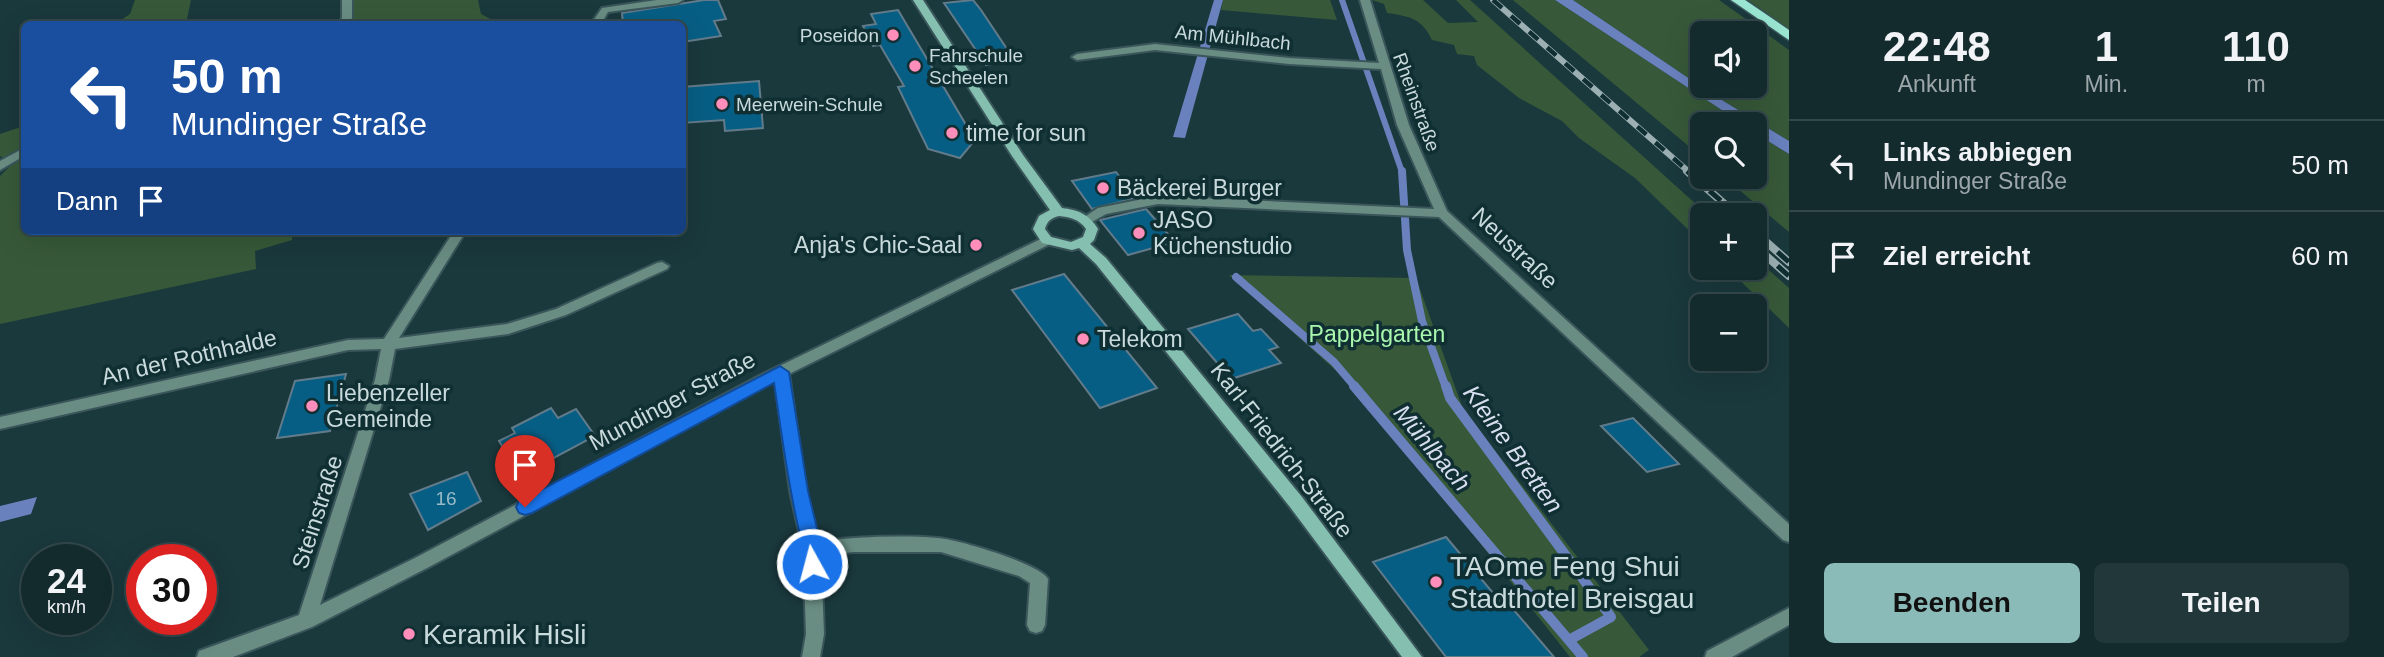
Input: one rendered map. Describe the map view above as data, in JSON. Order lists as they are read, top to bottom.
{
  "streets": {
    "street": [
      "Am Mühlbach",
      "Rheinstraße",
      "Neustraße",
      "An der Rothhalde",
      "Mundinger Straße",
      "Karl-Friedrich-Straße",
      "Steinstraße"
    ]
  },
  "crossings": [
    ["Am Mühlbach", "Rheinstraße"],
    ["Rheinstraße", "Neustraße"],
    ["An der Rothhalde", "Steinstraße"],
    ["Mundinger Straße", "Karl-Friedrich-Straße"],
    ["Mundinger Straße", "Steinstraße"]
  ],
  "water": ["Mühlbach", "Kleine Bretten"],
  "parks": ["Pappelgarten"],
  "places": [
    "Poseidon",
    "Fahrschule Scheelen",
    "Meerwein-Schule",
    "time for sun",
    "Bäckerei Burger",
    "JASO Küchenstudio",
    "Anja's Chic-Saal",
    "Telekom",
    "Liebenzeller Gemeinde",
    "TAOme Feng Shui Stadthotel Breisgau",
    "Keramik Hisli"
  ],
  "house_numbers": ["16"],
  "page": {
    "eta": [
      "22:48",
      "Ankunft",
      "1",
      "Min.",
      "110",
      "m"
    ],
    "map_buttons": ["+", "−"],
    "turn": ["50 m", "Mundinger Straße"],
    "list": [
      {
        "name": "Links abbiegen",
        "note": "Mundinger Straße",
        "value": "50 m"
      },
      {
        "name": "Ziel erreicht",
        "value": "60 m"
      }
    ],
    "then": "Dann",
    "speed": "24 km/h",
    "limit": "30",
    "buttons": ["Beenden", "Teilen"]
  }
}
